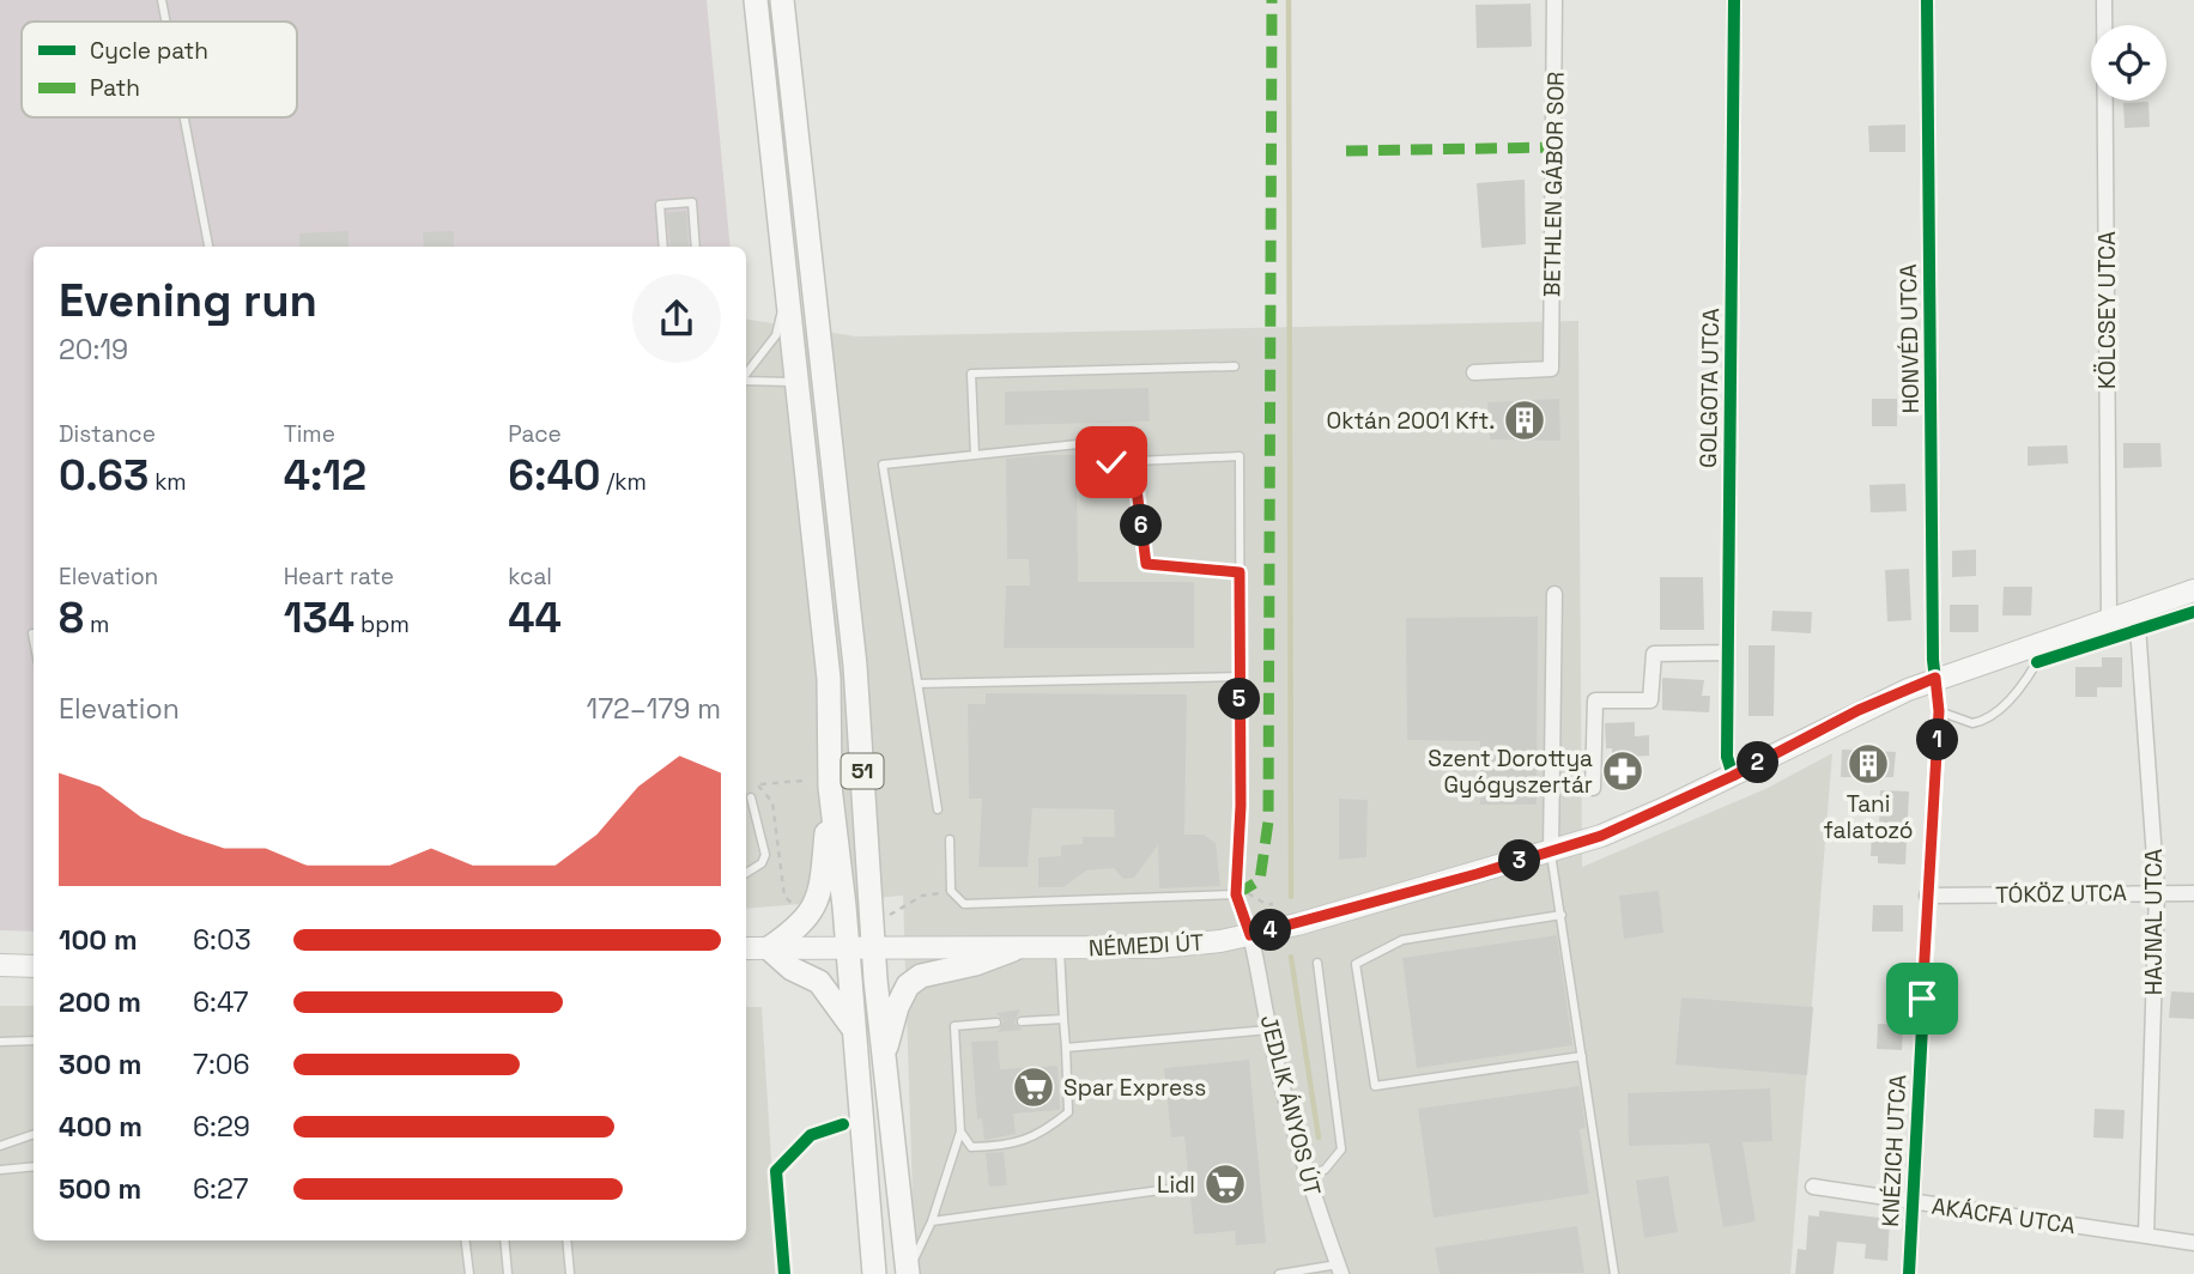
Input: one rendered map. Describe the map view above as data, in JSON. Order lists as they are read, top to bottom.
{
  "streets": {
    "main road": ["51", "NÉMEDI ÚT"],
    "street": [
      "BETHLEN GÁBOR SOR",
      "KÖLCSEY UTCA",
      "HONVÉD UTCA",
      "GOLGOTA UTCA",
      "TÓKÖZ UTCA",
      "HAJNAL UTCA",
      "JEDLIK ÁNYOS ÚT",
      "KNÉZICH UTCA",
      "AKÁCFA UTCA"
    ]
  },
  "crossings": [
    ["KÖLCSEY UTCA", "NÉMEDI ÚT"],
    ["HONVÉD UTCA", "NÉMEDI ÚT"],
    ["HONVÉD UTCA", "KNÉZICH UTCA"],
    ["GOLGOTA UTCA", "NÉMEDI ÚT"],
    ["51", "NÉMEDI ÚT"],
    ["TÓKÖZ UTCA", "HAJNAL UTCA"],
    ["TÓKÖZ UTCA", "KNÉZICH UTCA"],
    ["HAJNAL UTCA", "NÉMEDI ÚT"],
    ["HAJNAL UTCA", "AKÁCFA UTCA"],
    ["NÉMEDI ÚT", "JEDLIK ÁNYOS ÚT"],
    ["NÉMEDI ÚT", "KNÉZICH UTCA"],
    ["KNÉZICH UTCA", "AKÁCFA UTCA"]
  ],
  "places": {
    "building": ["Oktán 2001 Kft.", "Tani falatozó"],
    "pharmacy": ["Szent Dorottya Gyógyszertár"],
    "supermarket": ["Spar Express", "Lidl"]
  },
  "legend": ["Cycle path", "Path"],
  "page": {
    "heading": ["Evening run", "20:19"],
    "stats": [
      ["Distance", "0.63 km"],
      ["Time", "4:12"],
      ["Pace", "6:40 /km"],
      ["Elevation", "8 m"],
      ["Heart rate", "134 bpm"],
      ["kcal", "44"]
    ],
    "pins": [
      "6",
      "5",
      "1",
      "2",
      "3",
      "4"
    ],
    "chart": ["Elevation", "172–179 m"],
    "list": [
      {
        "name": "100 m",
        "note": "6:03"
      },
      {
        "name": "200 m",
        "note": "6:47"
      },
      {
        "name": "300 m",
        "note": "7:06"
      },
      {
        "name": "400 m",
        "note": "6:29"
      },
      {
        "name": "500 m",
        "note": "6:27"
      }
    ]
  }
}
